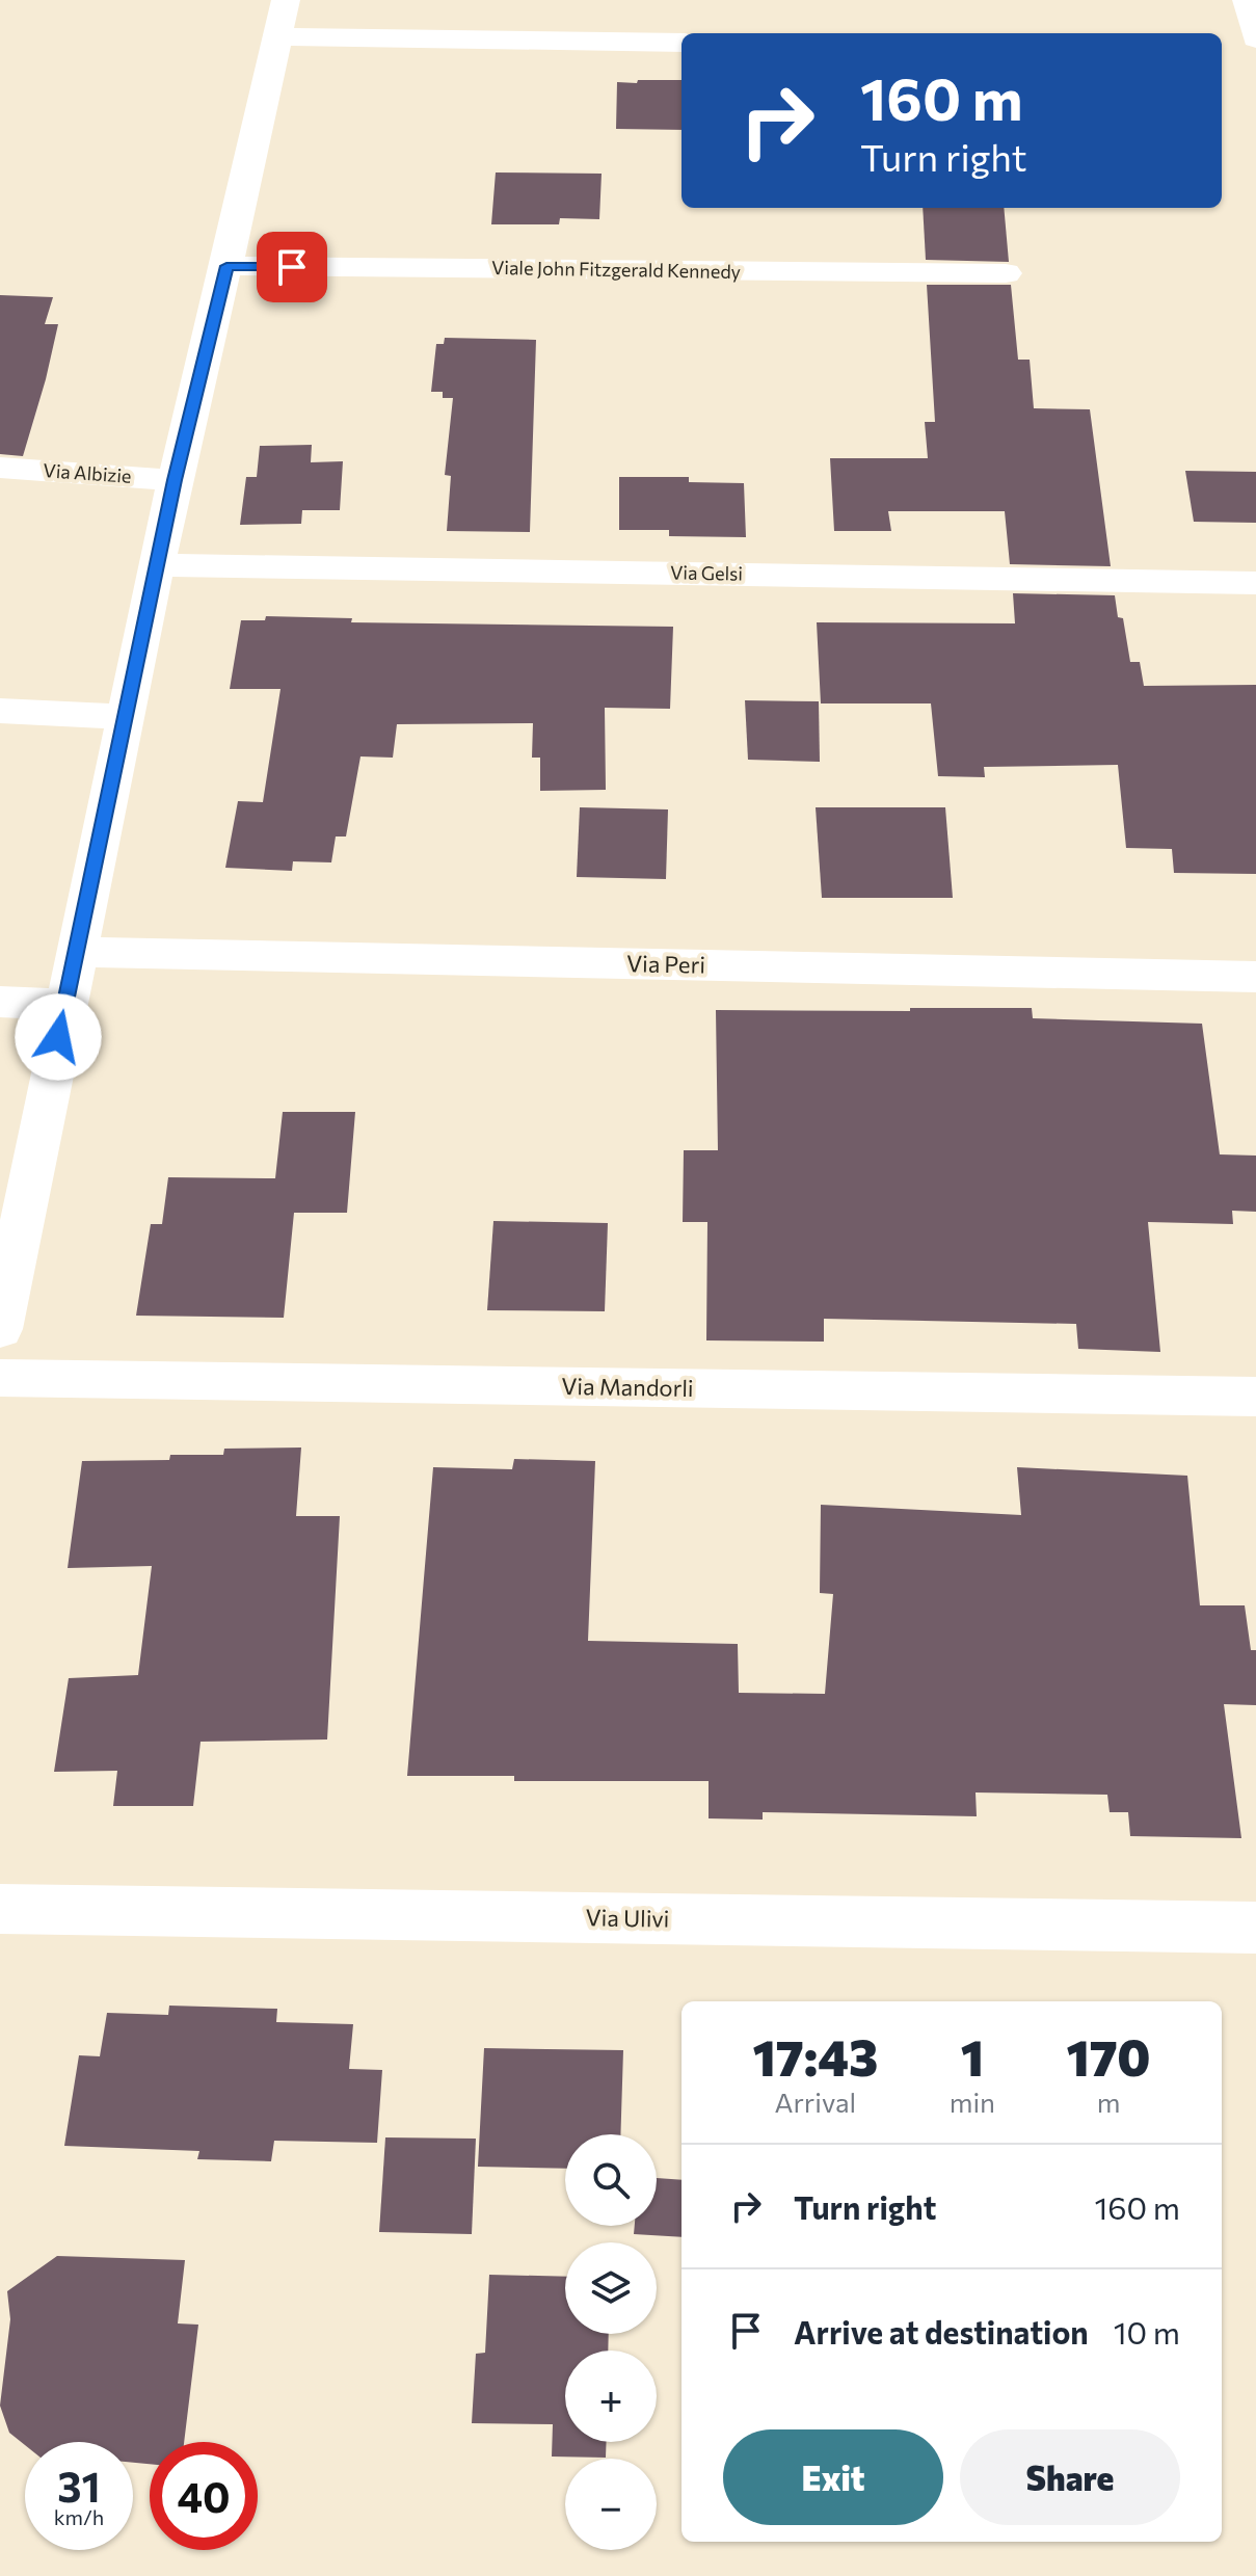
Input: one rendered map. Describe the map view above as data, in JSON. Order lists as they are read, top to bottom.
{
  "streets": {
    "street": [
      "Viale John Fitzgerald Kennedy",
      "Via Albizie",
      "Via Gelsi",
      "Via Peri",
      "Via Mandorli",
      "Via Ulivi"
    ]
  },
  "page": {
    "turn": ["160 m", "Turn right"],
    "eta": [
      "17:43",
      "Arrival",
      "1",
      "min",
      "170",
      "m"
    ],
    "map_buttons": ["+", "−"],
    "list": [
      {
        "name": "Turn right",
        "value": "160 m"
      },
      {
        "name": "Arrive at destination",
        "value": "10 m"
      }
    ],
    "buttons": ["Exit", "Share"],
    "speed": "31 km/h",
    "limit": "40"
  }
}
